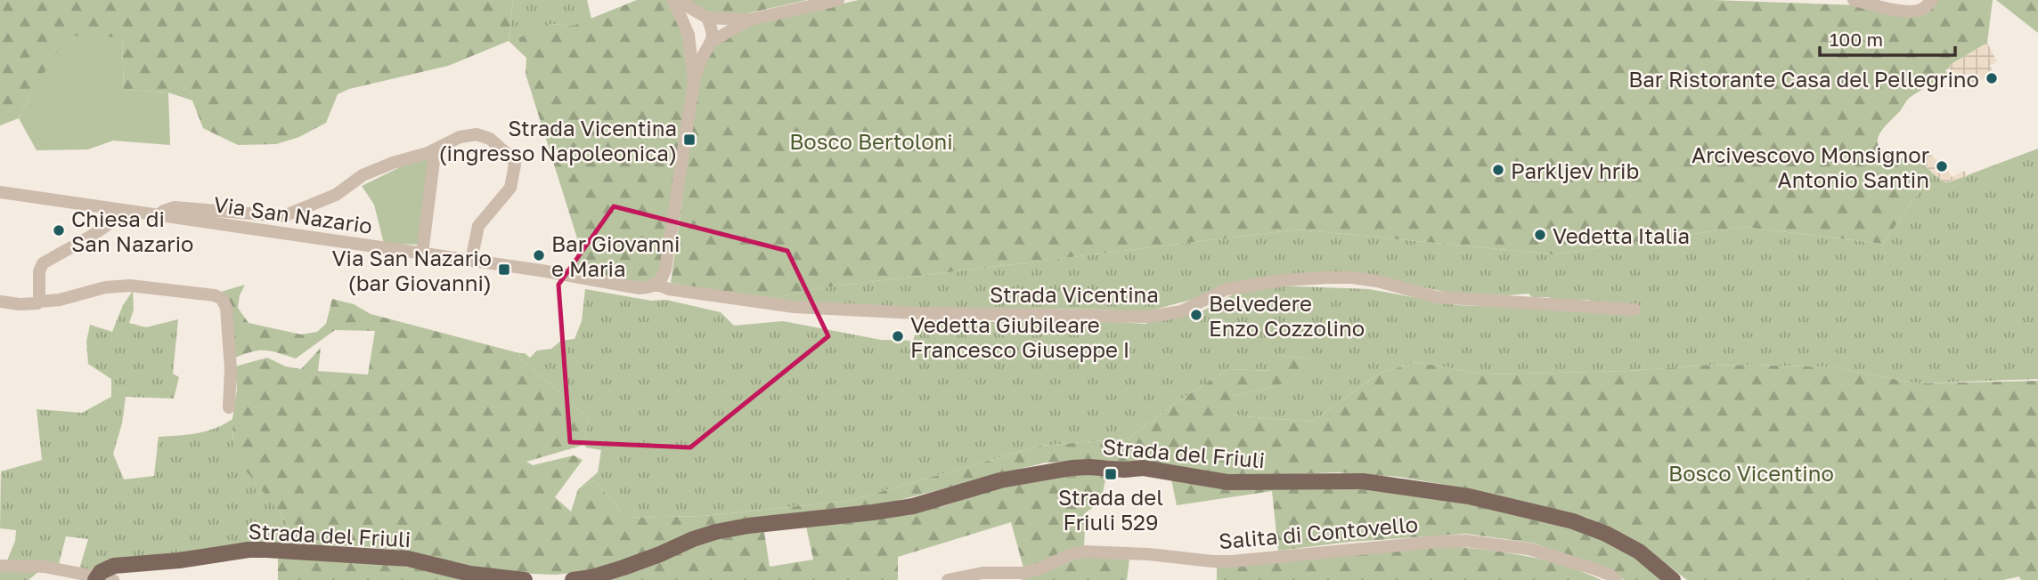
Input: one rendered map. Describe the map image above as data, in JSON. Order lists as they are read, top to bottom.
{
  "streets": {
    "main road": ["Strada del Friuli"],
    "street": ["Via San Nazario", "Strada Vicentina", "Salita di Contovello"]
  },
  "crossings": [
    ["Via San Nazario", "Strada Vicentina"]
  ],
  "parks": ["Bosco Bertoloni", "Bosco Vicentino"],
  "places": {
    "other": [
      "Bar Ristorante Casa del Pellegrino",
      "Arcivescovo Monsignor Antonio Santin",
      "Parkljev hrib",
      "Chiesa di San Nazario",
      "Vedetta Italia",
      "Bar Giovanni e Maria",
      "Belvedere Enzo Cozzolino",
      "Vedetta Giubileare Francesco Giuseppe I"
    ],
    "transit": ["Strada Vicentina (ingresso Napoleonica)", "Via San Nazario (bar Giovanni)", "Strada del Friuli 529"]
  },
  "scale_bar": "100 m"
}
